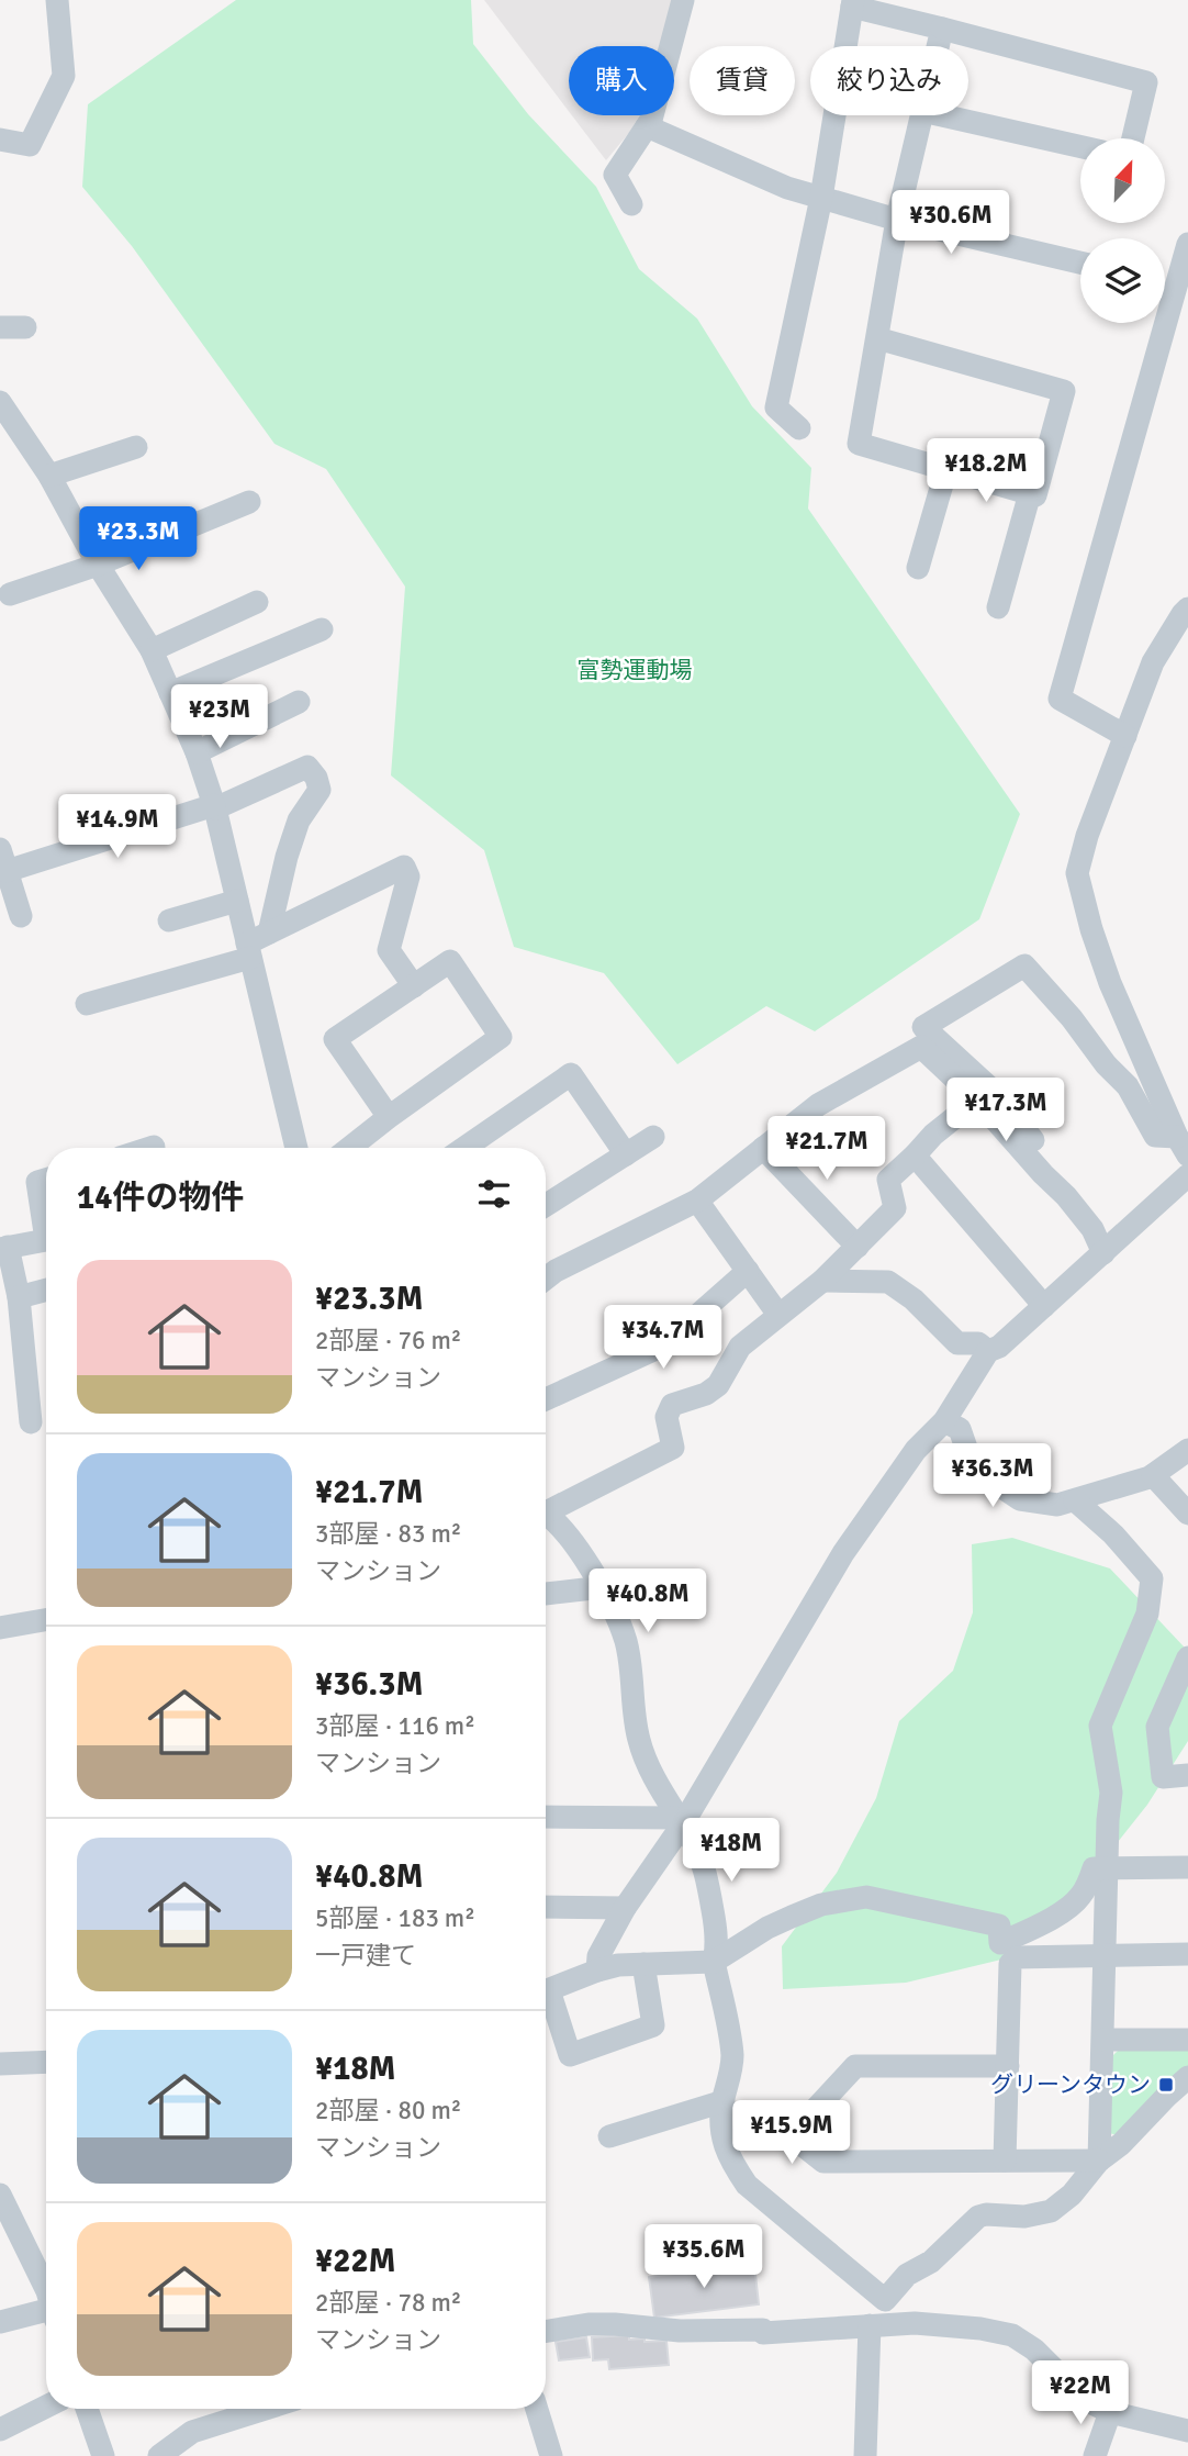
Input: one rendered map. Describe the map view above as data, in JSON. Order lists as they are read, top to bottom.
{
  "parks": ["富勢運動場"],
  "places": {
    "transit": ["グリーンタウン"]
  },
  "north": "top right",
  "page": {
    "chip": ["購入", "賃貸", "絞り込み"],
    "price": [
      "¥30.6M",
      "¥18.2M",
      "¥23.3M",
      "¥23M",
      "¥14.9M",
      "¥17.3M",
      "¥21.7M",
      "¥34.7M",
      "¥36.3M",
      "¥40.8M",
      "¥18M",
      "¥15.9M",
      "¥35.6M",
      "¥22M"
    ],
    "heading": "14件の物件",
    "list": [
      {
        "name": "¥23.3M",
        "note": "2部屋 · 76 m² · マンション"
      },
      {
        "name": "¥21.7M",
        "note": "3部屋 · 83 m² · マンション"
      },
      {
        "name": "¥36.3M",
        "note": "3部屋 · 116 m² · マンション"
      },
      {
        "name": "¥40.8M",
        "note": "5部屋 · 183 m² · 一戸建て"
      },
      {
        "name": "¥18M",
        "note": "2部屋 · 80 m² · マンション"
      },
      {
        "name": "¥22M",
        "note": "2部屋 · 78 m² · マンション"
      }
    ]
  }
}
